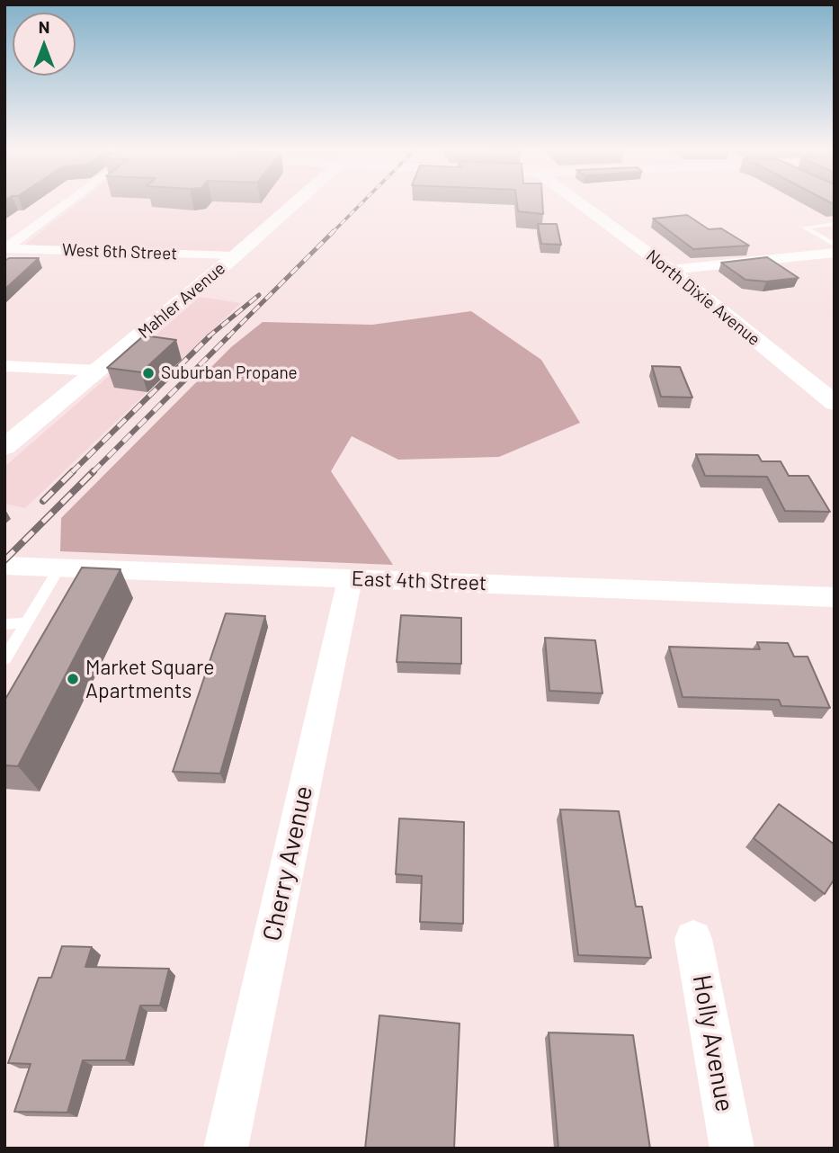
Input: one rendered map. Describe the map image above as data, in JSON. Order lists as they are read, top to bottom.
{
  "streets": {
    "street": [
      "West 6th Street",
      "North Dixie Avenue",
      "Mahler Avenue",
      "East 4th Street",
      "Cherry Avenue",
      "Holly Avenue"
    ]
  },
  "crossings": [
    ["West 6th Street", "Mahler Avenue"],
    ["East 4th Street", "Cherry Avenue"]
  ],
  "places": ["Suburban Propane", "Market Square Apartments"],
  "north": "top"
}
